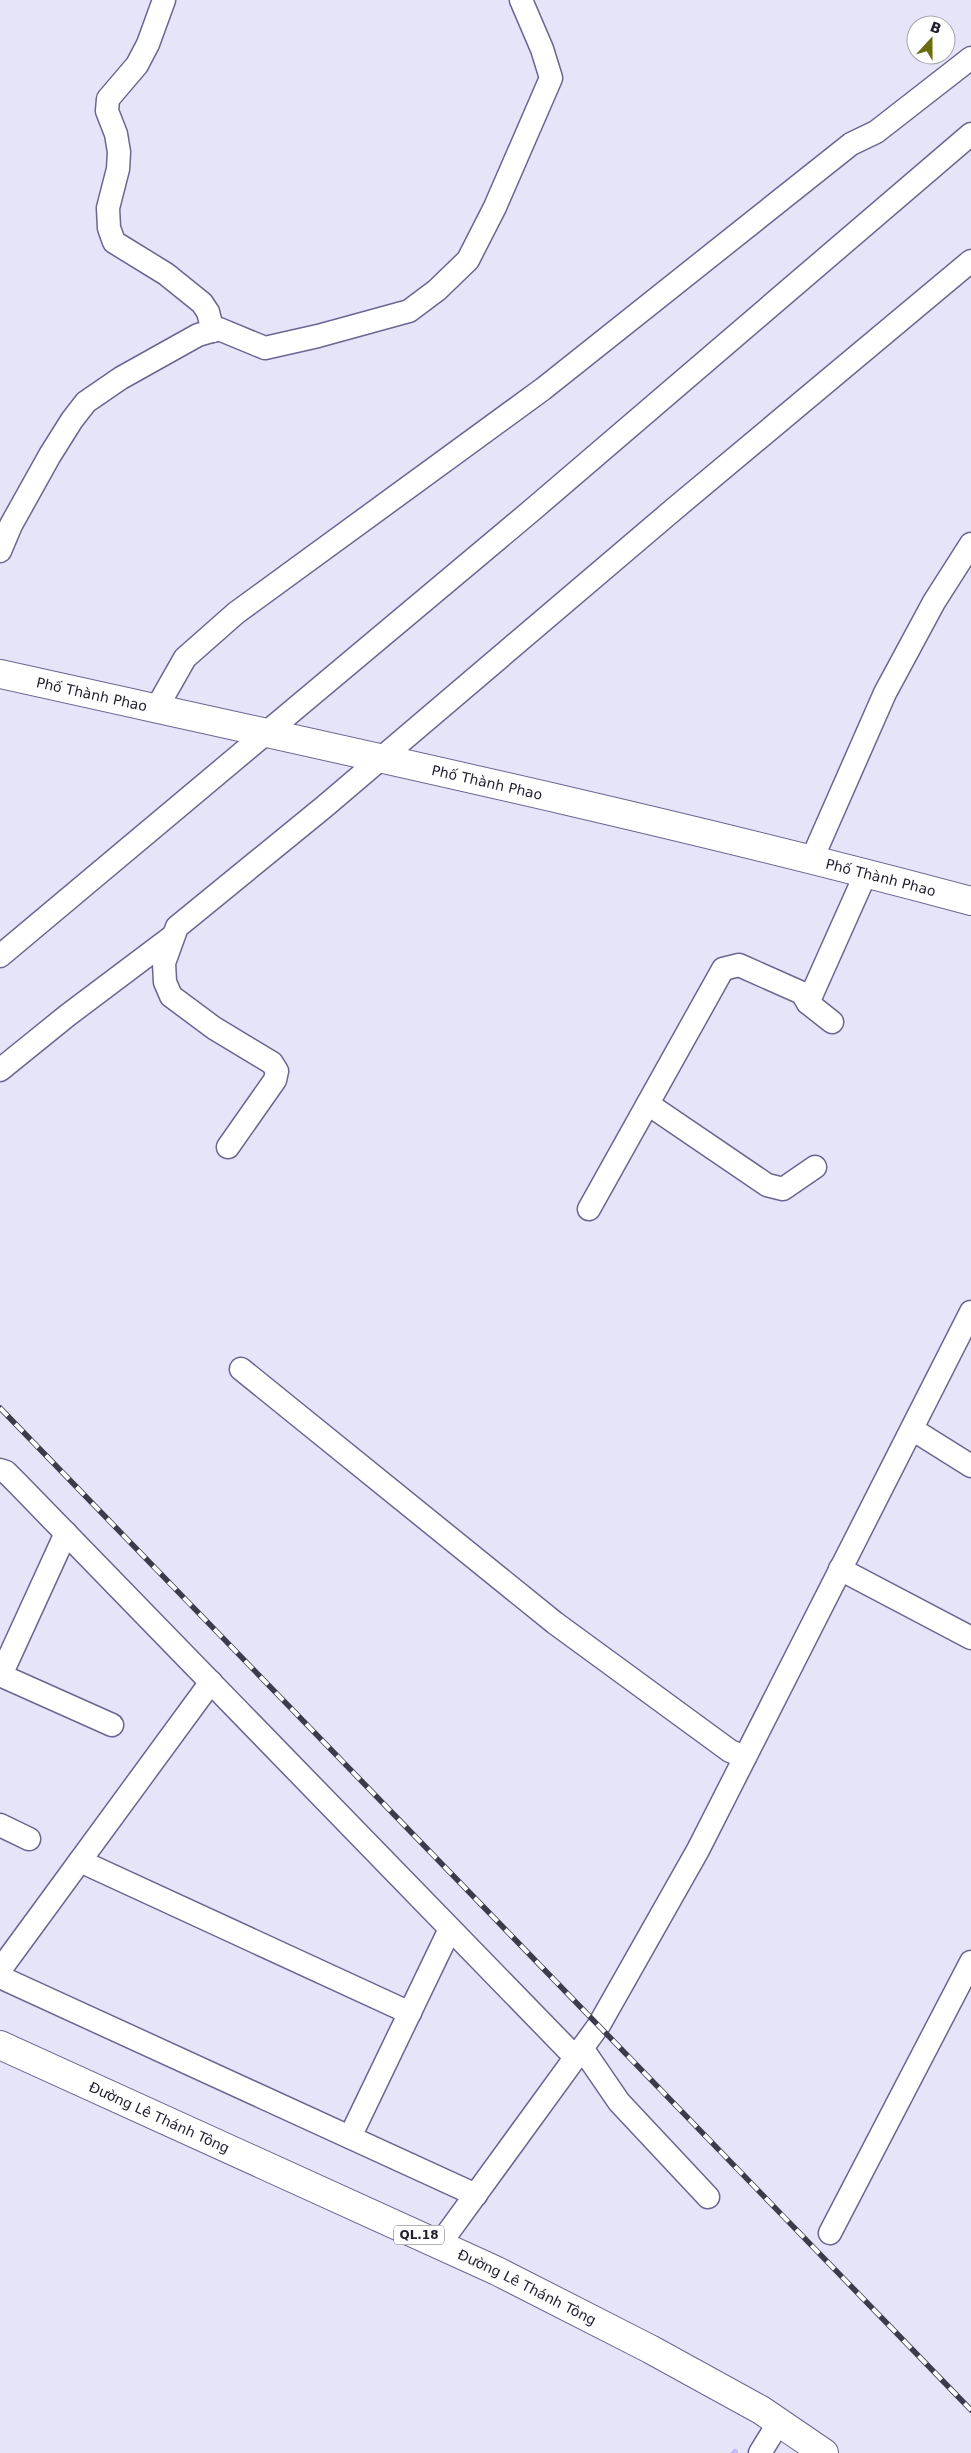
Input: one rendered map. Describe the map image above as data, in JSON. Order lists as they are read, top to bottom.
{
  "streets": {
    "main road": ["Phố Thành Phao", "Đường Lê Thánh Tông", "QL.18"]
  },
  "north": "top"
}
